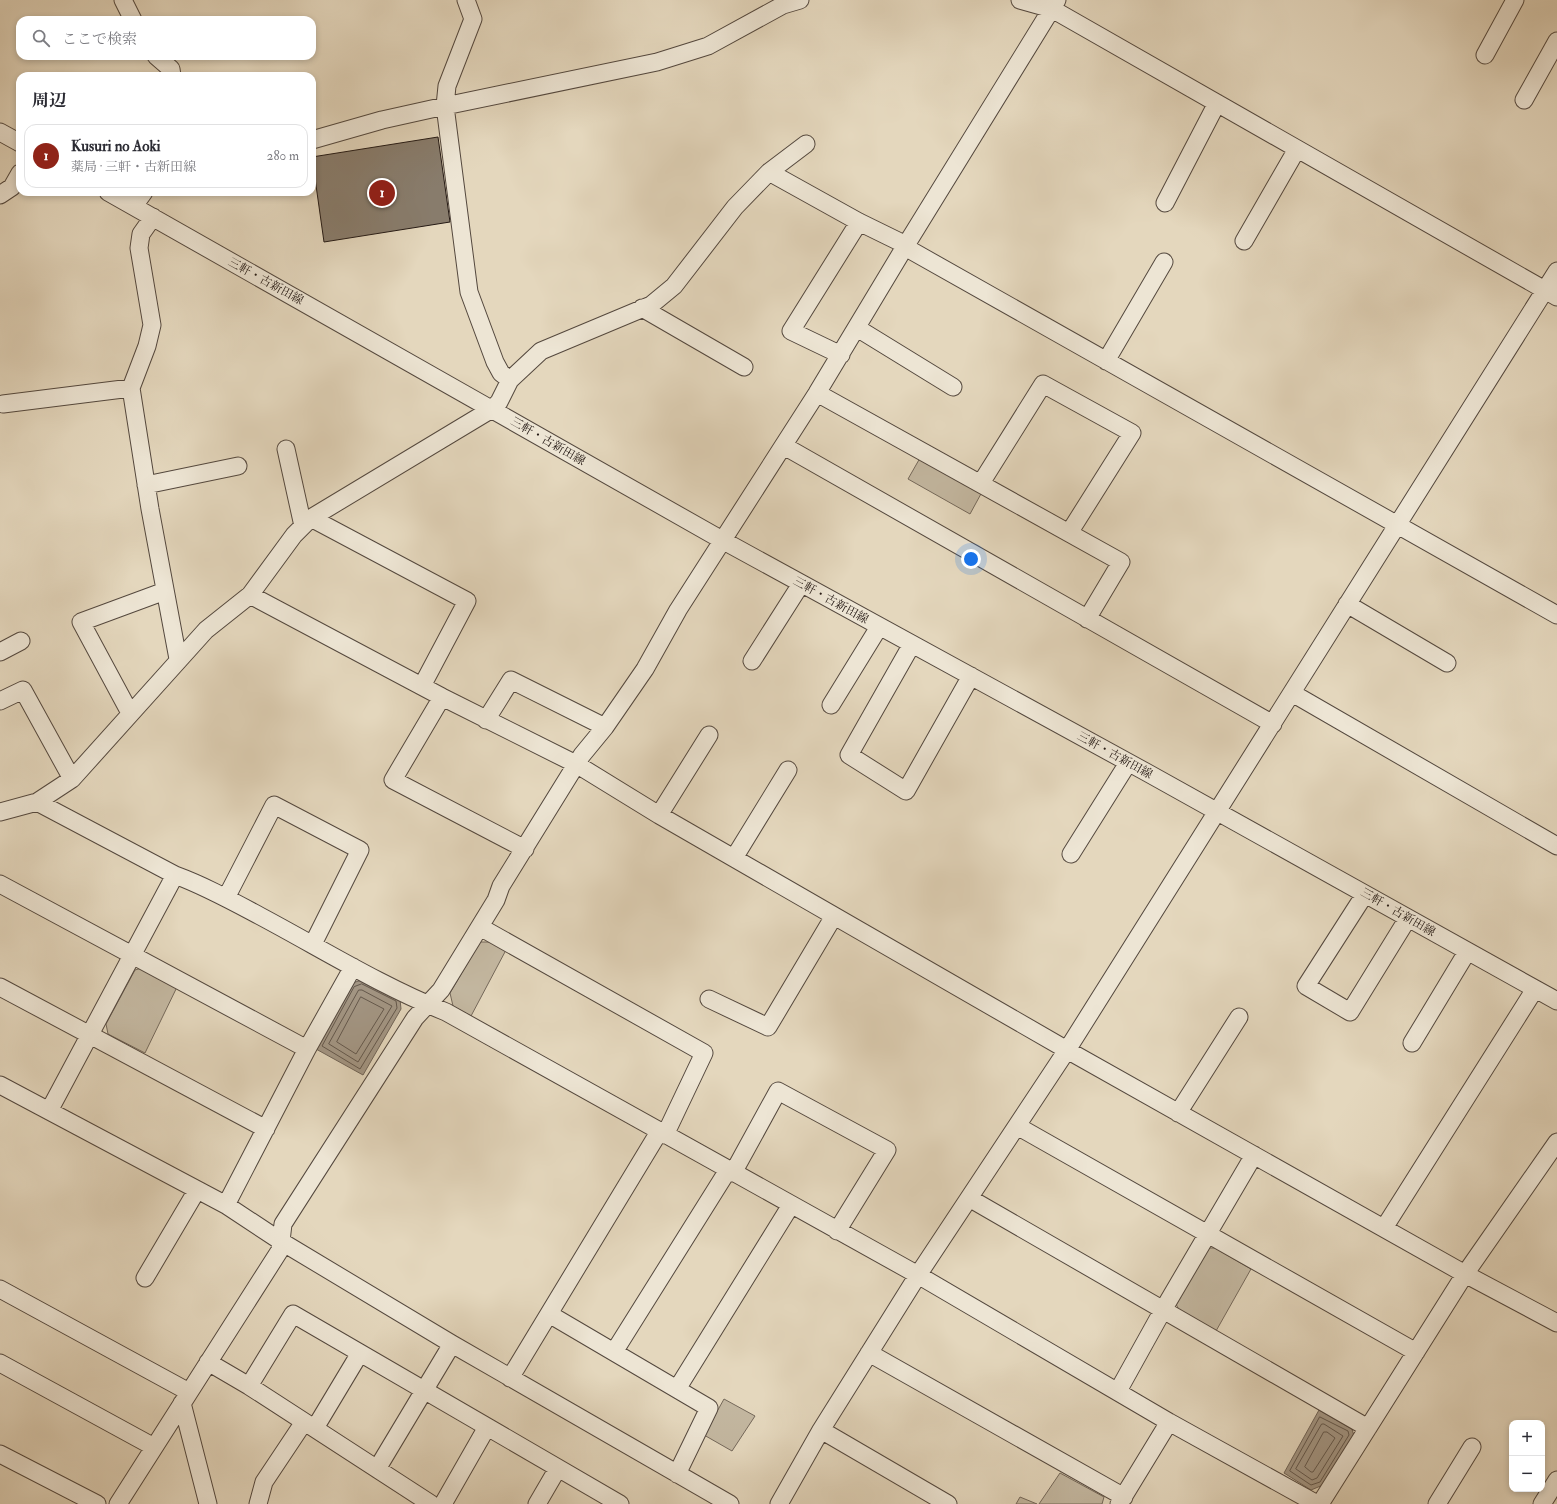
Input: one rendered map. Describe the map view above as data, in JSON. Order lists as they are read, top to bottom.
{
  "streets": {
    "street": ["三軒・古新田線"]
  },
  "page": {
    "search": "ここで検索",
    "heading": "周辺",
    "list": [
      {
        "mark": "1",
        "name": "Kusuri no Aoki",
        "note": "薬局 · 三軒・古新田線",
        "value": "280 m"
      }
    ],
    "pins": "1",
    "map_buttons": ["+", "−"]
  }
}
